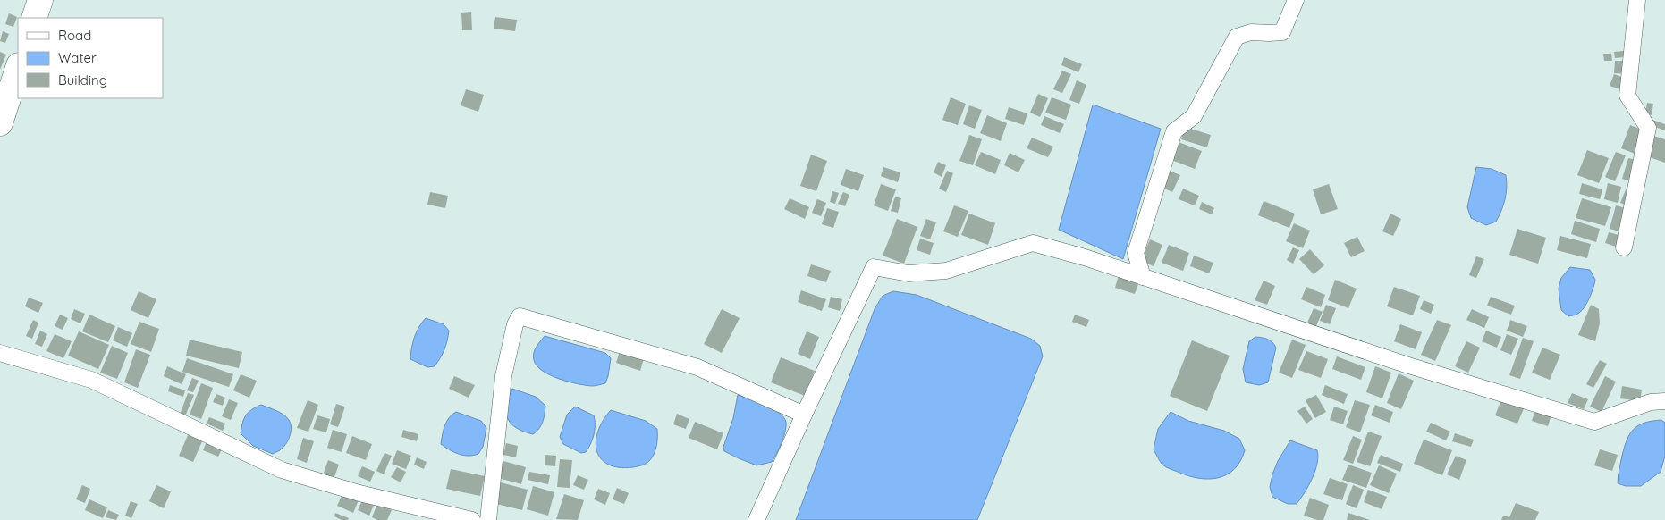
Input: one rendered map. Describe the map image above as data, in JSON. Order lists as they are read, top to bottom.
{
  "legend": ["Road", "Water", "Building"]
}
